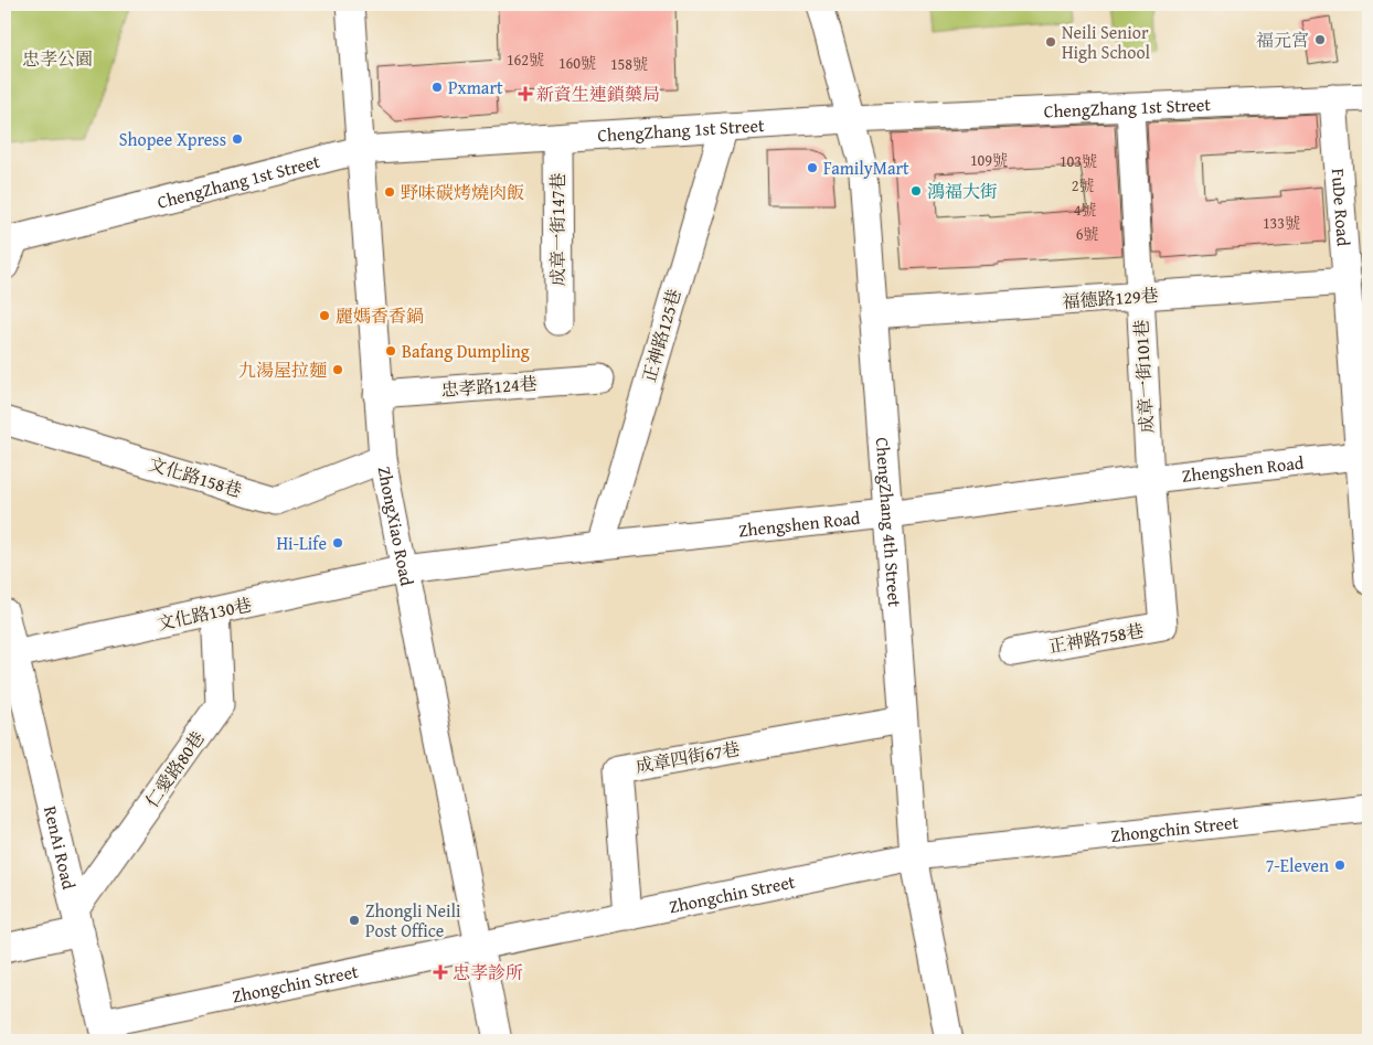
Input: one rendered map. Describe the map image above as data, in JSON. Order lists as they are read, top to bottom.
{
  "streets": {
    "street": [
      "ChengZhang 1st Street",
      "FuDe Road",
      "成章一街147巷",
      "福德路129巷",
      "正神路125巷",
      "成章一街101巷",
      "忠孝路124巷",
      "Zhengshen Road",
      "文化路158巷",
      "ChengZhang 4th Street",
      "ZhongXiao Road",
      "文化路130巷",
      "正神路758巷",
      "成章四街67巷",
      "仁愛路80巷",
      "Zhongchin Street",
      "RenAi Road"
    ]
  },
  "crossings": [
    ["ChengZhang 1st Street", "FuDe Road"],
    ["ChengZhang 1st Street", "成章一街147巷"],
    ["ChengZhang 1st Street", "正神路125巷"],
    ["ChengZhang 1st Street", "成章一街101巷"],
    ["ChengZhang 1st Street", "ChengZhang 4th Street"],
    ["ChengZhang 1st Street", "ZhongXiao Road"],
    ["FuDe Road", "福德路129巷"],
    ["FuDe Road", "Zhengshen Road"],
    ["福德路129巷", "成章一街101巷"],
    ["福德路129巷", "ChengZhang 4th Street"],
    ["正神路125巷", "Zhengshen Road"],
    ["成章一街101巷", "Zhengshen Road"],
    ["成章一街101巷", "正神路758巷"],
    ["忠孝路124巷", "ZhongXiao Road"],
    ["Zhengshen Road", "ChengZhang 4th Street"],
    ["Zhengshen Road", "ZhongXiao Road"],
    ["Zhengshen Road", "文化路130巷"],
    ["Zhengshen Road", "正神路758巷"],
    ["文化路158巷", "ZhongXiao Road"],
    ["ChengZhang 4th Street", "成章四街67巷"],
    ["ChengZhang 4th Street", "Zhongchin Street"],
    ["ZhongXiao Road", "文化路130巷"],
    ["ZhongXiao Road", "Zhongchin Street"],
    ["文化路130巷", "仁愛路80巷"],
    ["文化路130巷", "RenAi Road"],
    ["成章四街67巷", "Zhongchin Street"],
    ["仁愛路80巷", "RenAi Road"],
    ["Zhongchin Street", "RenAi Road"]
  ],
  "parks": ["忠孝公園"],
  "places": {
    "other": [
      "福元宮",
      "Neili Senior High School",
      "Pxmart",
      "Shopee Xpress",
      "FamilyMart",
      "鴻福大街",
      "野味碳烤燒肉飯",
      "麗媽香香鍋",
      "Bafang Dumpling",
      "九湯屋拉麵",
      "Hi-Life",
      "7-Eleven",
      "Zhongli Neili Post Office"
    ],
    "health": ["新資生連鎖藥局", "忠孝診所"]
  },
  "house_numbers": [
    "162號",
    "160號",
    "158號",
    "109號",
    "103號",
    "2號",
    "4號",
    "133號",
    "6號"
  ]
}
